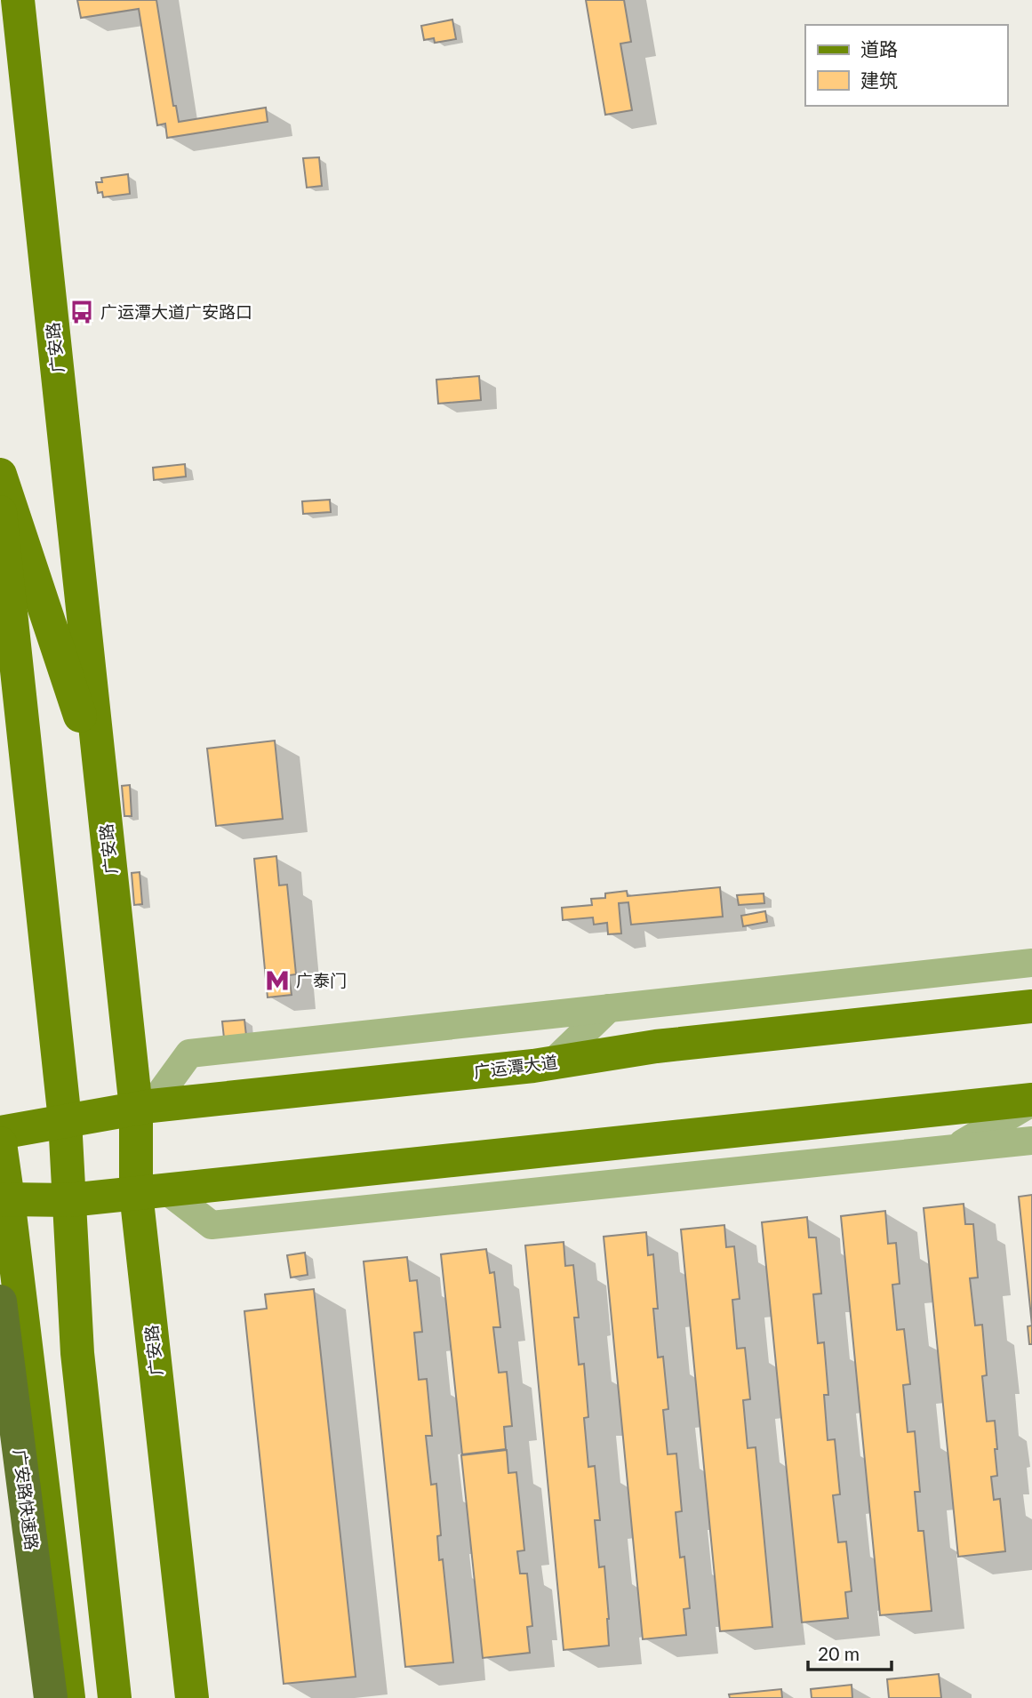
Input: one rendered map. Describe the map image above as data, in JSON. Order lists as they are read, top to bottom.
{
  "streets": {
    "highway": ["广安路快速路"],
    "main road": ["广安路", "广运潭大道"]
  },
  "crossings": [
    ["广安路", "广运潭大道"]
  ],
  "places": {
    "bus stop": ["广运潭大道广安路口"],
    "metro station": ["广泰门"]
  },
  "legend": ["道路", "建筑"],
  "scale_bar": "20 m"
}
